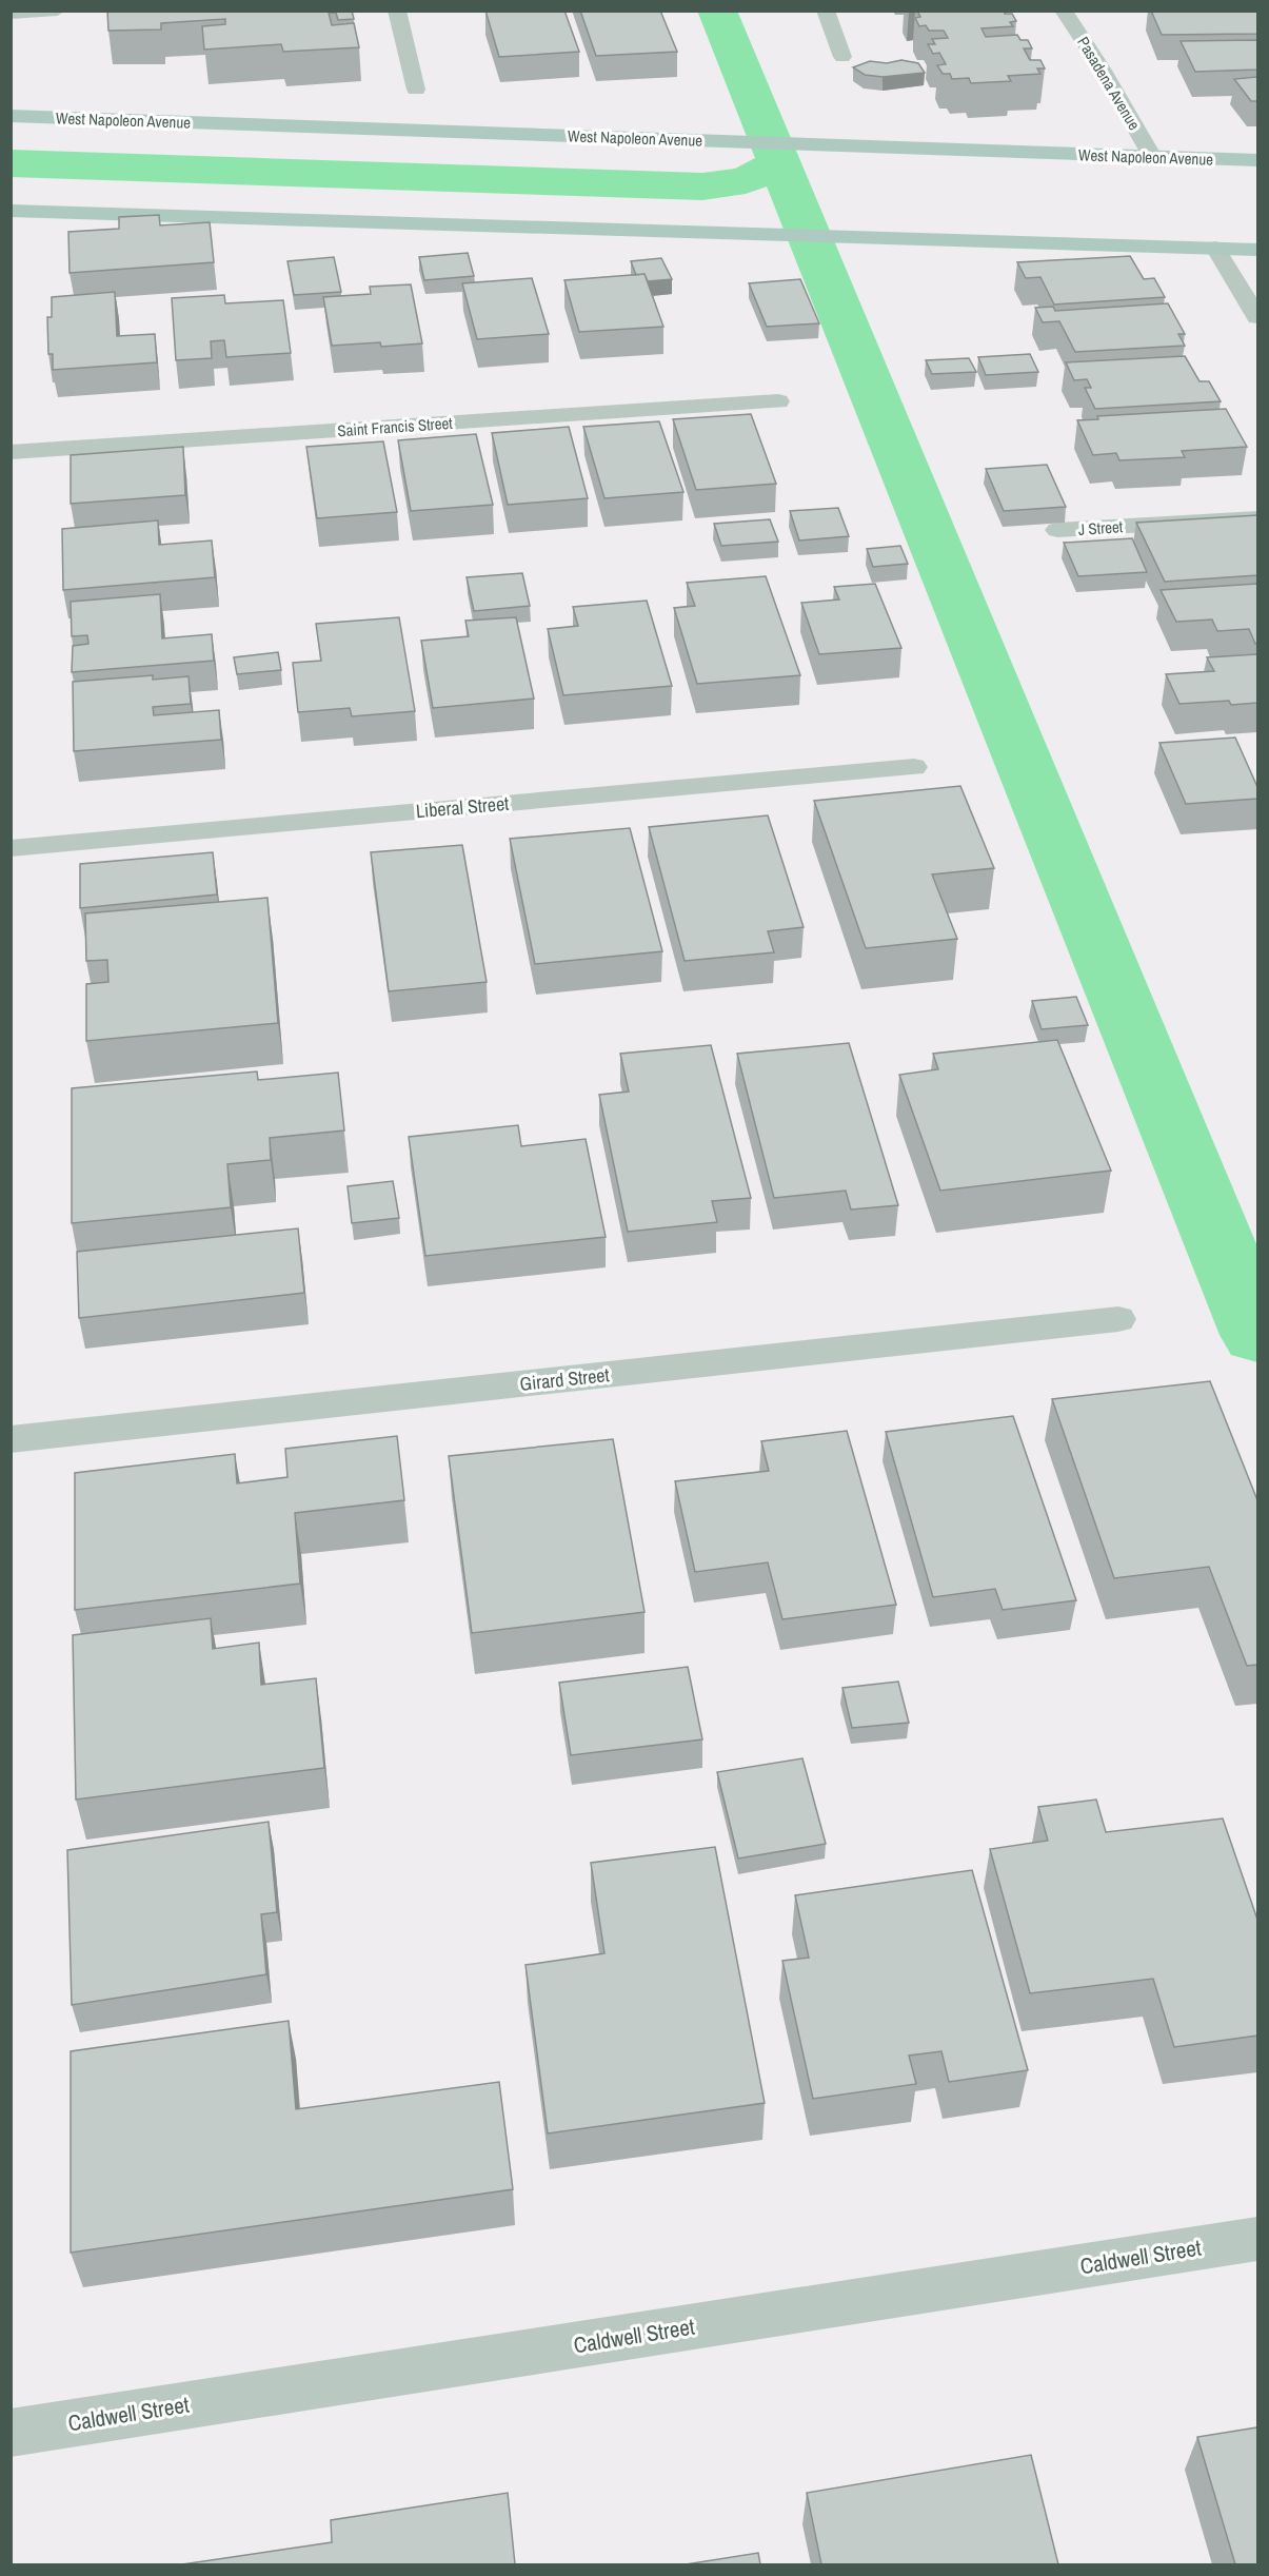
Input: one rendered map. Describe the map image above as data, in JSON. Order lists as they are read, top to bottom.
{
  "streets": {
    "main road": ["West Napoleon Avenue"],
    "street": [
      "Pasadena Avenue",
      "Saint Francis Street",
      "J Street",
      "Liberal Street",
      "Girard Street",
      "Caldwell Street"
    ]
  },
  "crossings": [
    ["Pasadena Avenue", "West Napoleon Avenue"]
  ]
}
